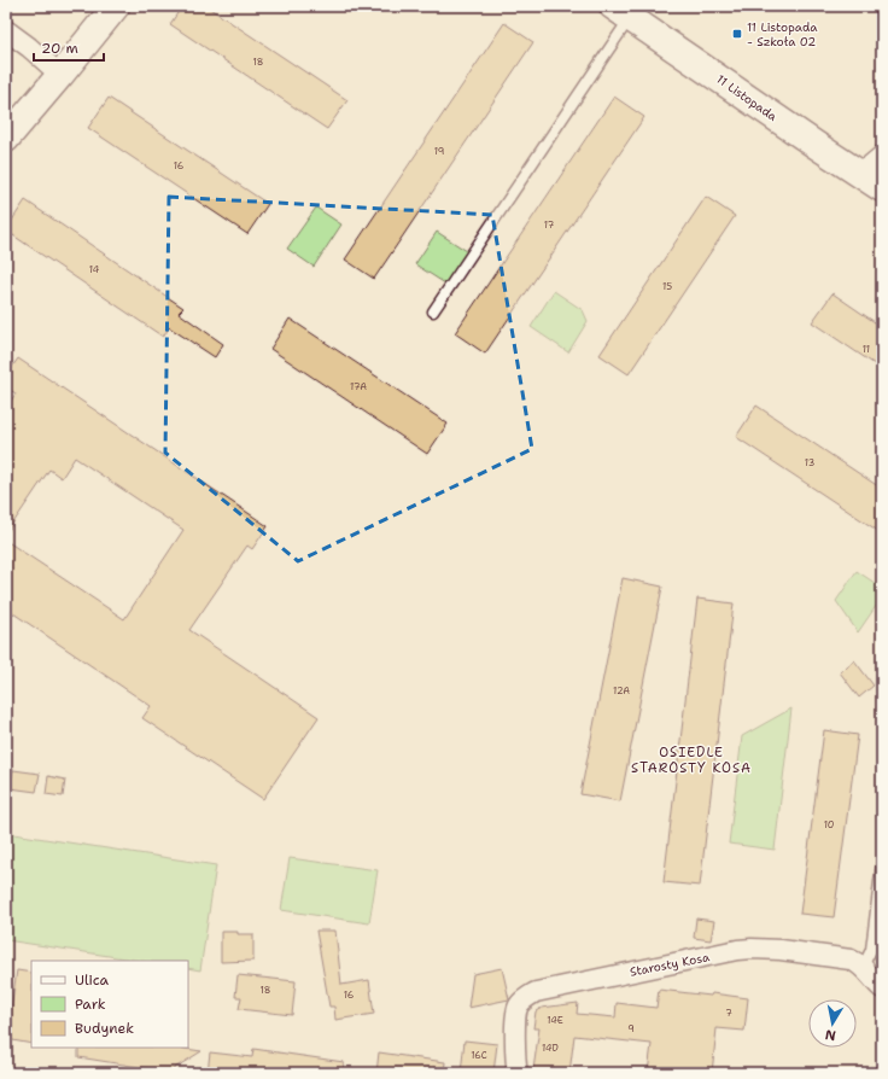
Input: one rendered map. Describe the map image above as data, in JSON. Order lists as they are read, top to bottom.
{
  "streets": {
    "street": ["11 Listopada", "Starosty Kosa"]
  },
  "districts": ["OSIEDLE STAROSTY KOSA"],
  "places": {
    "transit": ["11 Listopada - Szkoła 02"]
  },
  "house_numbers": [
    "18",
    "19",
    "16",
    "17",
    "14",
    "15",
    "11",
    "17A",
    "13",
    "12A",
    "10",
    "18",
    "16",
    "7",
    "14E",
    "9",
    "14D",
    "16C"
  ],
  "legend": ["Ulica", "Park", "Budynek"],
  "scale_bar": "20 m",
  "north": "bottom"
}
